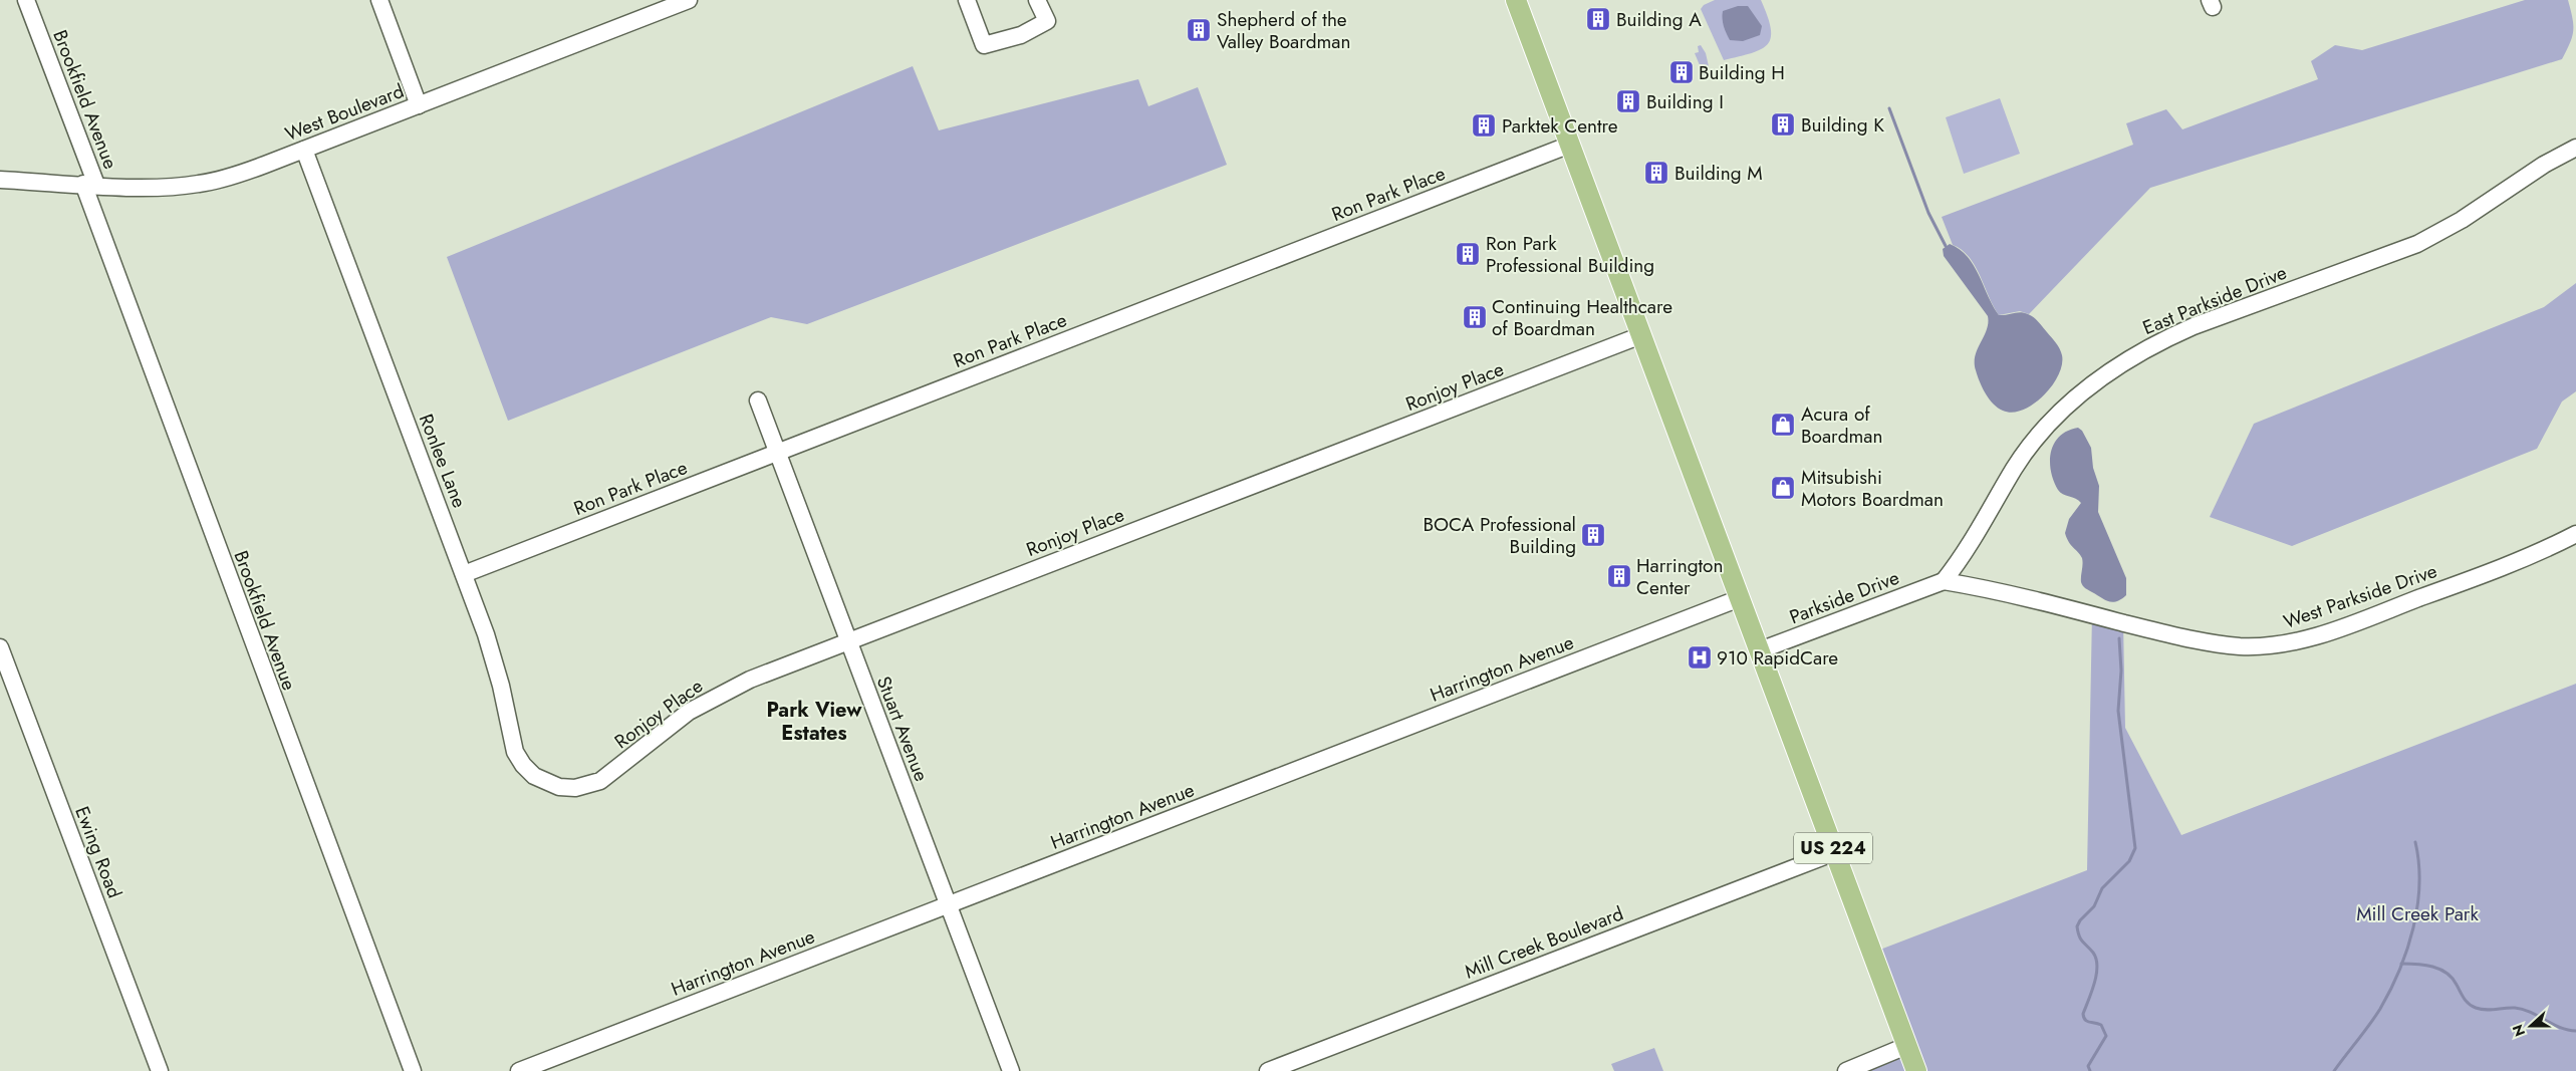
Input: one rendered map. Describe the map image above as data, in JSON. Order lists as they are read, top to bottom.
{
  "streets": {
    "main road": ["US 224"],
    "street": [
      "Brookfield Avenue",
      "West Boulevard",
      "Ron Park Place",
      "East Parkside Drive",
      "Ronjoy Place",
      "Ronlee Lane",
      "West Parkside Drive",
      "Parkside Drive",
      "Harrington Avenue",
      "Stuart Avenue",
      "Ewing Road",
      "Mill Creek Boulevard"
    ]
  },
  "crossings": [
    ["Brookfield Avenue", "West Boulevard"],
    ["West Boulevard", "Ronlee Lane"],
    ["Ron Park Place", "Ronlee Lane"],
    ["Ron Park Place", "Stuart Avenue"],
    ["Ron Park Place", "US 224"],
    ["East Parkside Drive", "West Parkside Drive"],
    ["East Parkside Drive", "Parkside Drive"],
    ["Ronjoy Place", "Ronlee Lane"],
    ["Ronjoy Place", "Stuart Avenue"],
    ["Ronjoy Place", "US 224"],
    ["West Parkside Drive", "Parkside Drive"],
    ["Parkside Drive", "US 224"],
    ["Harrington Avenue", "Stuart Avenue"],
    ["Harrington Avenue", "US 224"],
    ["US 224", "Mill Creek Boulevard"]
  ],
  "districts": ["Park View Estates"],
  "parks": ["Mill Creek Park"],
  "places": {
    "building": [
      "Building A",
      "Shepherd of the Valley Boardman",
      "Building H",
      "Building I",
      "Building K",
      "Parktek Centre",
      "Building M",
      "Ron Park Professional Building",
      "Continuing Healthcare of Boardman",
      "BOCA Professional Building",
      "Harrington Center"
    ],
    "shop": ["Acura of Boardman", "Mitsubishi Motors Boardman"],
    "hospital": ["910 RapidCare"]
  },
  "north": "left"
}
